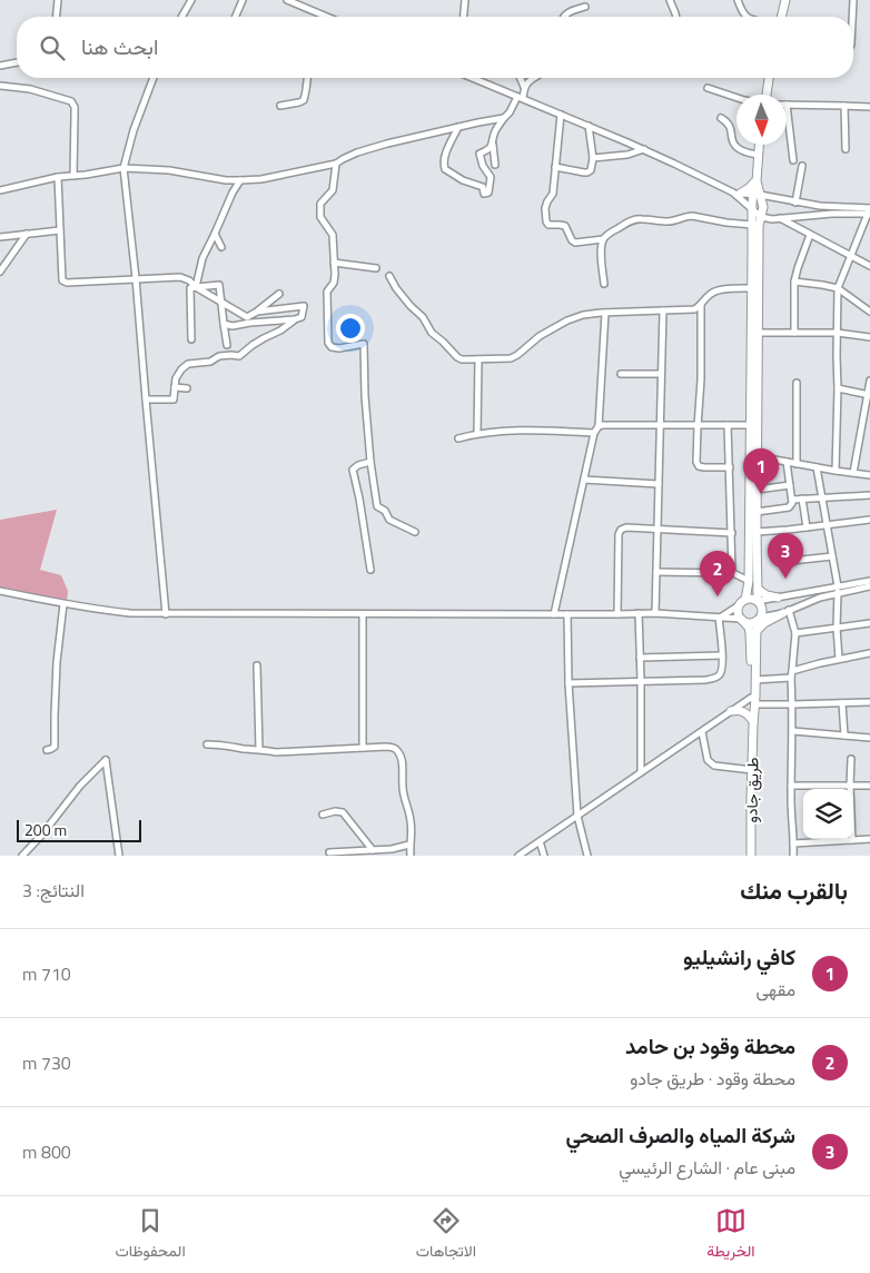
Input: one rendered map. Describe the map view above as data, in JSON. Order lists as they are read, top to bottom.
{
  "streets": {
    "highway": ["طريق جادو"]
  },
  "scale_bar": "200 m",
  "north": "bottom",
  "page": {
    "search": "ابحث هنا",
    "pins": ["1", "3", "2"],
    "scale": "200 m",
    "heading": ["بالقرب منك", "النتائج: 3"],
    "list": [
      {
        "mark": "1",
        "name": "كافي رانشيليو",
        "note": "مقهى",
        "value": "710 m"
      },
      {
        "mark": "2",
        "name": "محطة وقود بن حامد",
        "note": "محطة وقود · طريق جادو",
        "value": "730 m"
      },
      {
        "mark": "3",
        "name": "شركة المياه والصرف الصحي",
        "note": "مبنى عام · الشارع الرئيسي",
        "value": "800 m"
      }
    ],
    "nav": ["الخريطة", "الاتجاهات", "المحفوظات"]
  }
}
